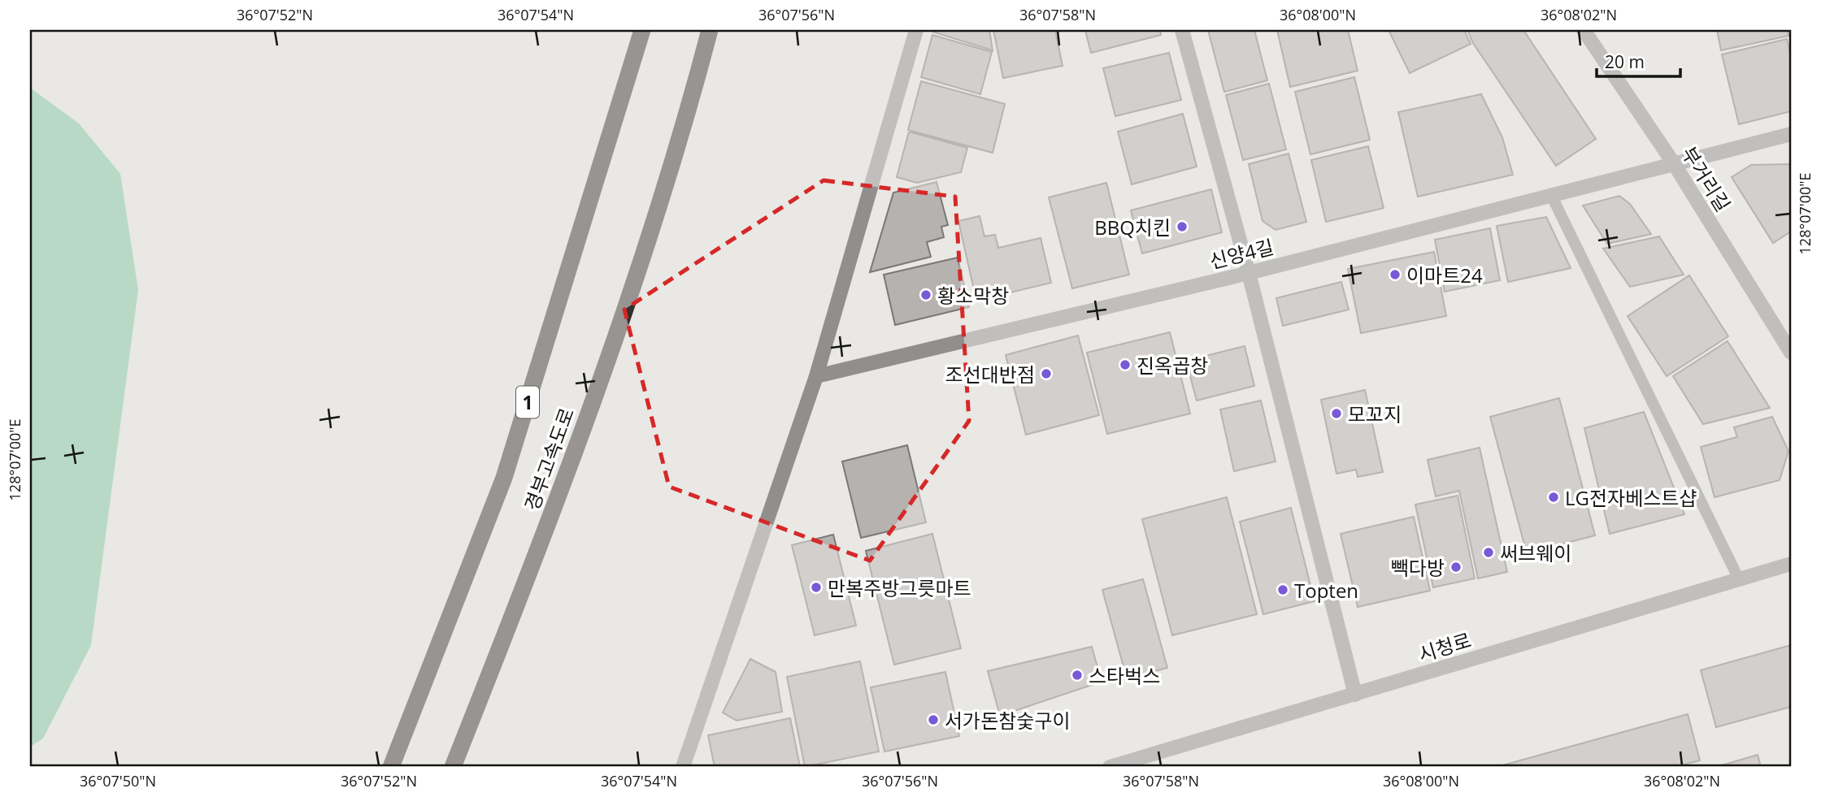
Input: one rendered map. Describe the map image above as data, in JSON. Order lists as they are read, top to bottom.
{
  "streets": {
    "highway": ["1", "경부고속도로"],
    "street": ["부거리길", "신양4길", "시청로"]
  },
  "crossings": [
    ["부거리길", "신양4길"]
  ],
  "places": [
    "BBQ치킨",
    "이마트24",
    "황소막창",
    "진옥곱창",
    "조선대반점",
    "모꼬지",
    "LG전자베스트샵",
    "써브웨이",
    "빽다방",
    "만복주방그릇마트",
    "Topten",
    "스타벅스",
    "서가돈참숯구이"
  ],
  "scale_bar": "20 m",
  "coordinates": [
    "36°07'52\"N",
    "36°07'54\"N",
    "36°07'56\"N",
    "36°07'58\"N",
    "36°08'00\"N",
    "36°08'02\"N",
    "128°07'00\"E",
    "36°07'50\"N"
  ]
}
